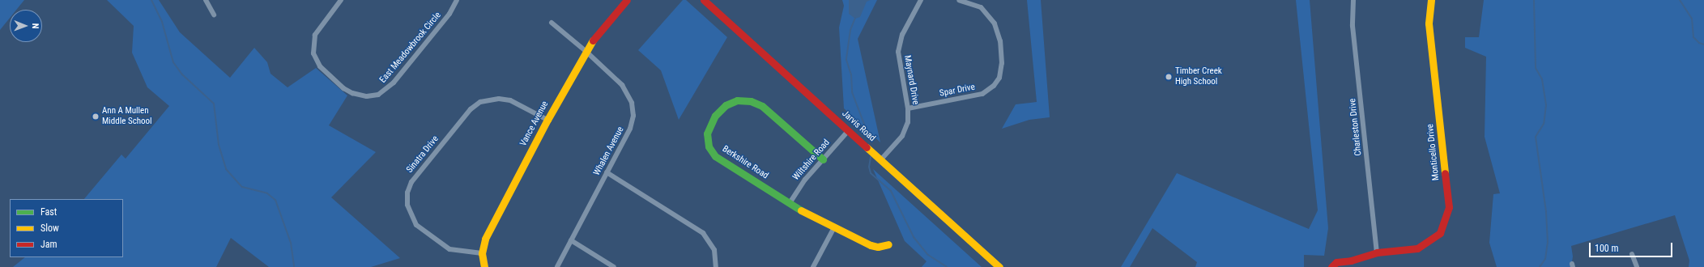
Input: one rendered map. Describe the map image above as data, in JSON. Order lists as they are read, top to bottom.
{
  "streets": {
    "street": [
      "East Meadowbrook Circle",
      "Maynard Drive",
      "Spar Drive",
      "Vance Avenue",
      "Jarvis Road",
      "Charleston Drive",
      "Whalen Avenue",
      "Monticello Drive",
      "Sinatra Drive",
      "Wiltshire Road",
      "Berkshire Road"
    ]
  },
  "crossings": [
    ["Maynard Drive", "Spar Drive"],
    ["Maynard Drive", "Jarvis Road"],
    ["Vance Avenue", "Whalen Avenue"],
    ["Vance Avenue", "Sinatra Drive"],
    ["Jarvis Road", "Wiltshire Road"],
    ["Charleston Drive", "Monticello Drive"],
    ["Wiltshire Road", "Berkshire Road"]
  ],
  "places": ["Timber Creek High School", "Ann A Mullen Middle School"],
  "legend": ["Fast", "Slow", "Jam"],
  "scale_bar": "100 m",
  "north": "right"
}
